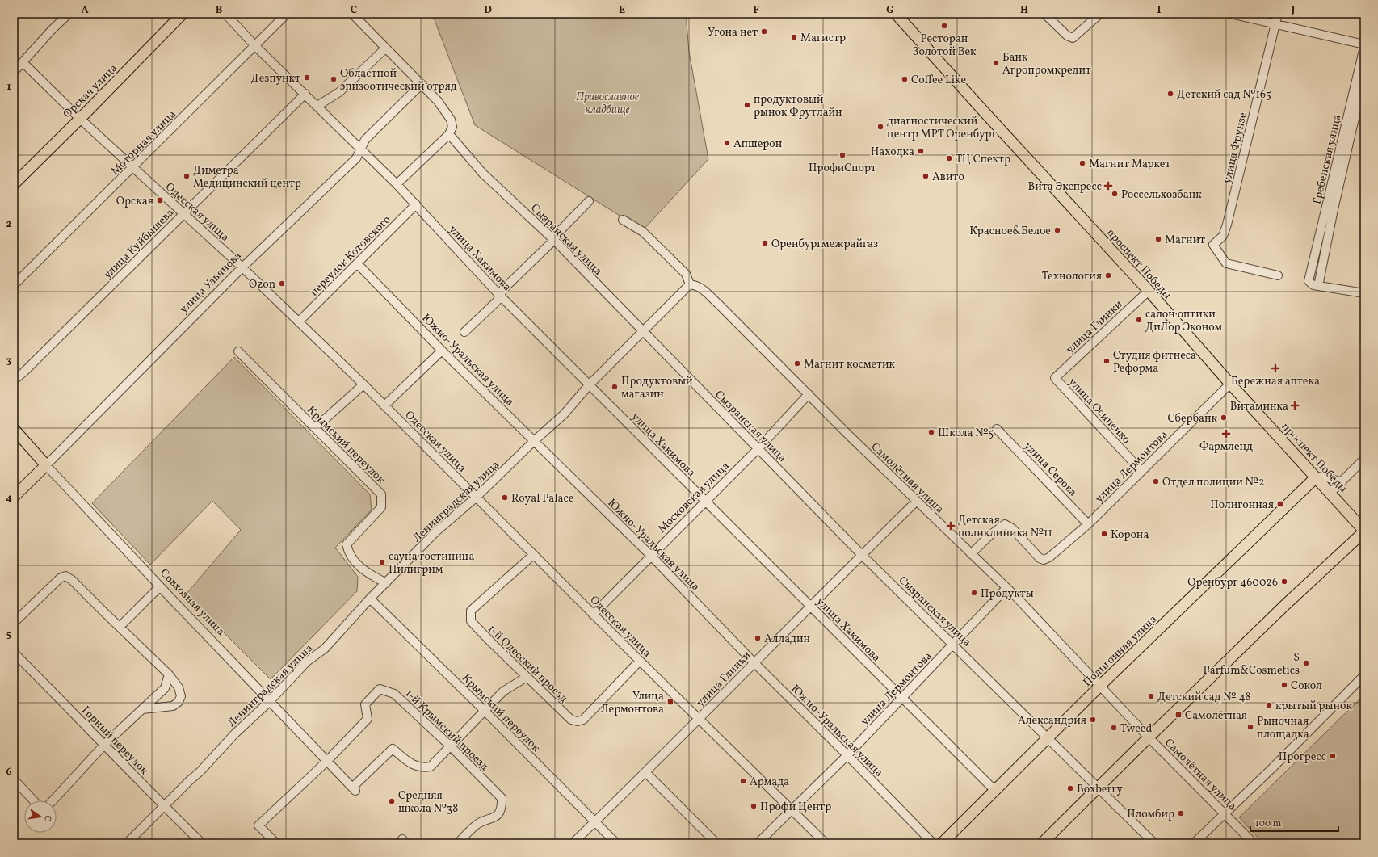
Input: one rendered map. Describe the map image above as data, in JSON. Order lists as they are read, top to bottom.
{
  "streets": {
    "main road": [
      "Орская улица",
      "проспект Победы",
      "улица Ульянова",
      "Совхозная улица",
      "Полигонная улица"
    ],
    "street": [
      "Моторная улица",
      "улица Фрунзе",
      "Гребенская улица",
      "Одесская улица",
      "Сызранская улица",
      "улица Куйбышева",
      "переулок Котовского",
      "улица Хакимова",
      "улица Глинки",
      "Южно-Уральская улица",
      "улица Осипенко",
      "Крымский переулок",
      "улица Лермонтова",
      "улица Серова",
      "Самолётная улица",
      "Московская улица",
      "Ленинградская улица",
      "1-й Одесский проезд",
      "1-й Крымский проезд",
      "Горный переулок"
    ]
  },
  "crossings": [
    ["Орская улица", "Одесская улица"],
    ["Моторная улица", "Одесская улица"],
    ["Моторная улица", "улица Хакимова"],
    ["Одесская улица", "улица Куйбышева"],
    ["Одесская улица", "переулок Котовского"],
    ["Одесская улица", "улица Ульянова"],
    ["Одесская улица", "улица Глинки"],
    ["Одесская улица", "улица Лермонтова"],
    ["Одесская улица", "Московская улица"],
    ["Одесская улица", "Ленинградская улица"],
    ["Одесская улица", "1-й Одесский проезд"],
    ["Сызранская улица", "улица Глинки"],
    ["Сызранская улица", "улица Лермонтова"],
    ["Сызранская улица", "Московская улица"],
    ["Сызранская улица", "Ленинградская улица"],
    ["Сызранская улица", "Полигонная улица"],
    ["улица Куйбышева", "улица Хакимова"],
    ["переулок Котовского", "улица Хакимова"],
    ["переулок Котовского", "Южно-Уральская улица"],
    ["улица Хакимова", "улица Ульянова"],
    ["улица Хакимова", "улица Глинки"],
    ["улица Хакимова", "улица Лермонтова"],
    ["улица Хакимова", "Московская улица"],
    ["улица Хакимова", "Ленинградская улица"],
    ["улица Хакимова", "Полигонная улица"],
    ["проспект Победы", "улица Глинки"],
    ["проспект Победы", "улица Лермонтова"],
    ["проспект Победы", "Полигонная улица"],
    ["улица Ульянова", "Совхозная улица"],
    ["улица Глинки", "Южно-Уральская улица"],
    ["улица Глинки", "улица Осипенко"],
    ["улица Глинки", "Крымский переулок"],
    ["улица Глинки", "Самолётная улица"],
    ["Южно-Уральская улица", "улица Лермонтова"],
    ["Южно-Уральская улица", "Московская улица"],
    ["Южно-Уральская улица", "Ленинградская улица"],
    ["улица Осипенко", "улица Лермонтова"],
    ["Крымский переулок", "Ленинградская улица"],
    ["улица Лермонтова", "улица Серова"],
    ["улица Лермонтова", "Самолётная улица"],
    ["Самолётная улица", "Московская улица"],
    ["Самолётная улица", "Ленинградская улица"],
    ["Самолётная улица", "Полигонная улица"],
    ["Ленинградская улица", "Совхозная улица"],
    ["Ленинградская улица", "Горный переулок"],
    ["Совхозная улица", "1-й Крымский проезд"]
  ],
  "parks": ["Православное кладбище"],
  "places": {
    "other": [
      "Ресторан Золотой Век",
      "Угона нет",
      "Магистр",
      "Банк Агропромкредит",
      "Дезпункт",
      "Областной эпизоотический отряд",
      "Coffee Like",
      "Детский сад №165",
      "продуктовый рынок Фрутлайн",
      "диагностический центр МРТ Оренбург",
      "Апшерон",
      "Находка",
      "ПрофиСпорт",
      "ТЦ Спектр",
      "Магнит Маркет",
      "Диметра Медицинский центр",
      "Авито",
      "Россельхозбанк",
      "Красное&Белое",
      "Магнит",
      "Оренбургмежрайгаз",
      "Технология",
      "Ozon",
      "салон оптики ДиЛор Эконом",
      "Студия фитнеса Реформа",
      "Магнит косметик",
      "Продуктовый магазин",
      "Сбербанк",
      "Школа №5",
      "Отдел полиции №2",
      "Royal Palace",
      "Корона",
      "сауна гостиница Пилигрим",
      "Оренбург 460026",
      "Продукты",
      "Алладин",
      "S Parfum&Cosmetics",
      "Сокол",
      "Детский сад № 48",
      "крытый рынок",
      "Александрия",
      "Рыночная площадка",
      "Tweed",
      "Прогресс",
      "Армада",
      "Boxberry",
      "Средняя школа №38",
      "Профи Центр",
      "Пломбир"
    ],
    "health": [
      "Вита Экспресс",
      "Бережная аптека",
      "Витаминка",
      "Фармленд",
      "Детская поликлиника №11"
    ],
    "transit": [
      "Орская",
      "Полигонная",
      "Улица Лермонтова",
      "Самолётная"
    ]
  },
  "scale_bar": "100 m",
  "north": "right",
  "grid": {
    "columns": [
      "A",
      "B",
      "C",
      "D",
      "E",
      "F",
      "G",
      "H",
      "I",
      "J"
    ],
    "rows": [
      "1",
      "2",
      "3",
      "4",
      "5",
      "6"
    ]
  }
}
